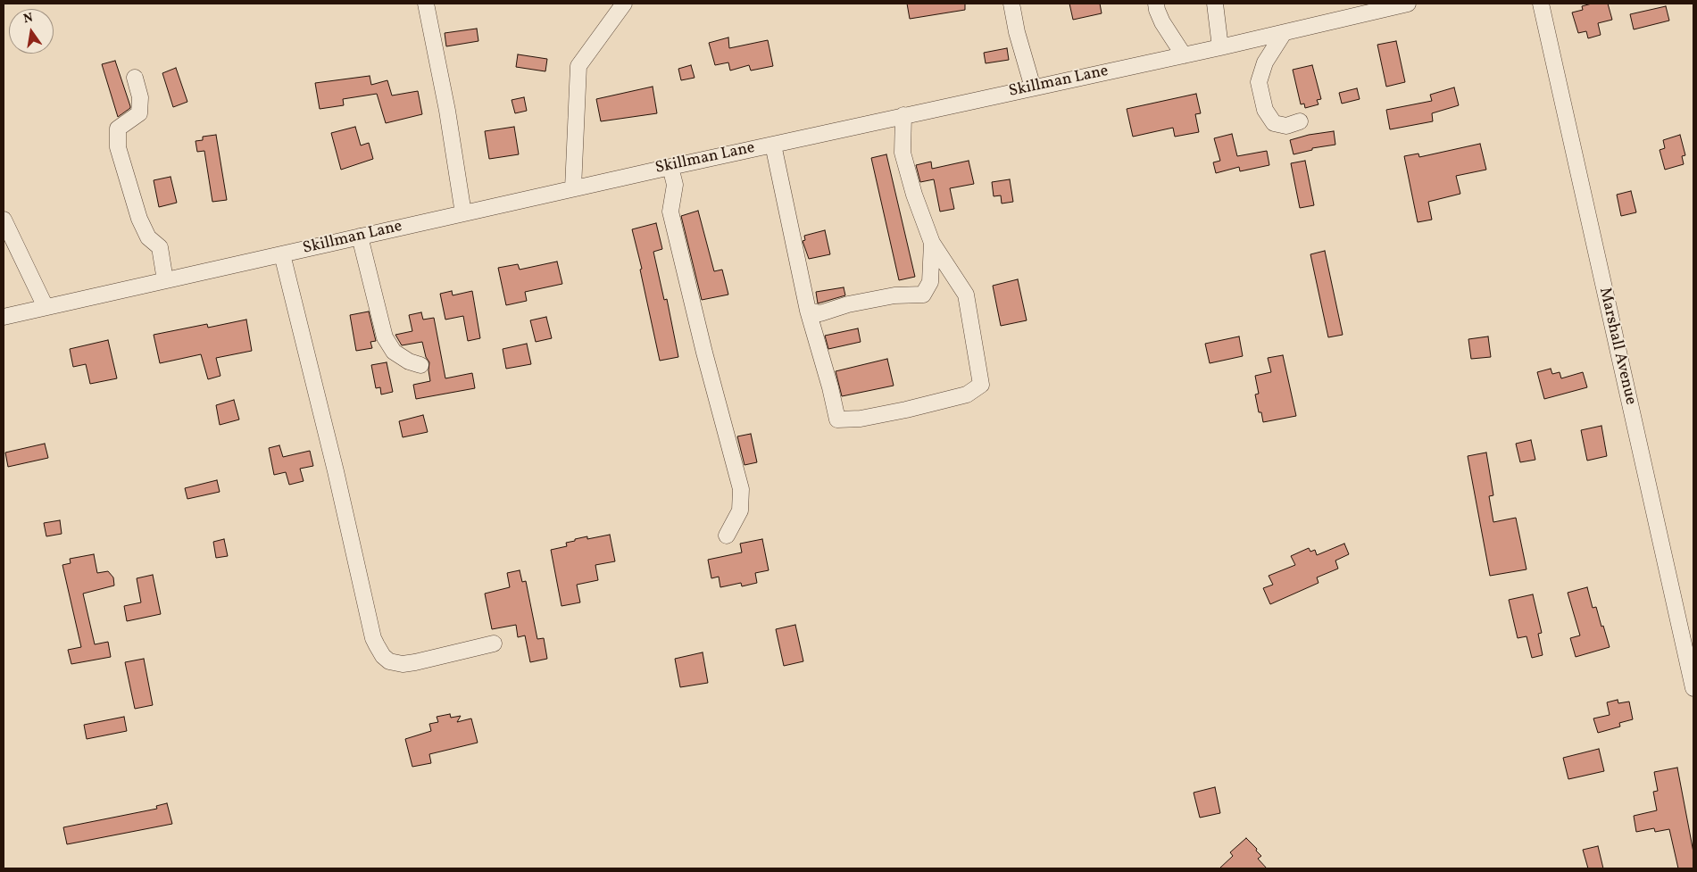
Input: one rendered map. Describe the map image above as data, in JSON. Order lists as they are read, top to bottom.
{
  "streets": {
    "street": ["Skillman Lane", "Marshall Avenue"]
  },
  "north": "top"
}
